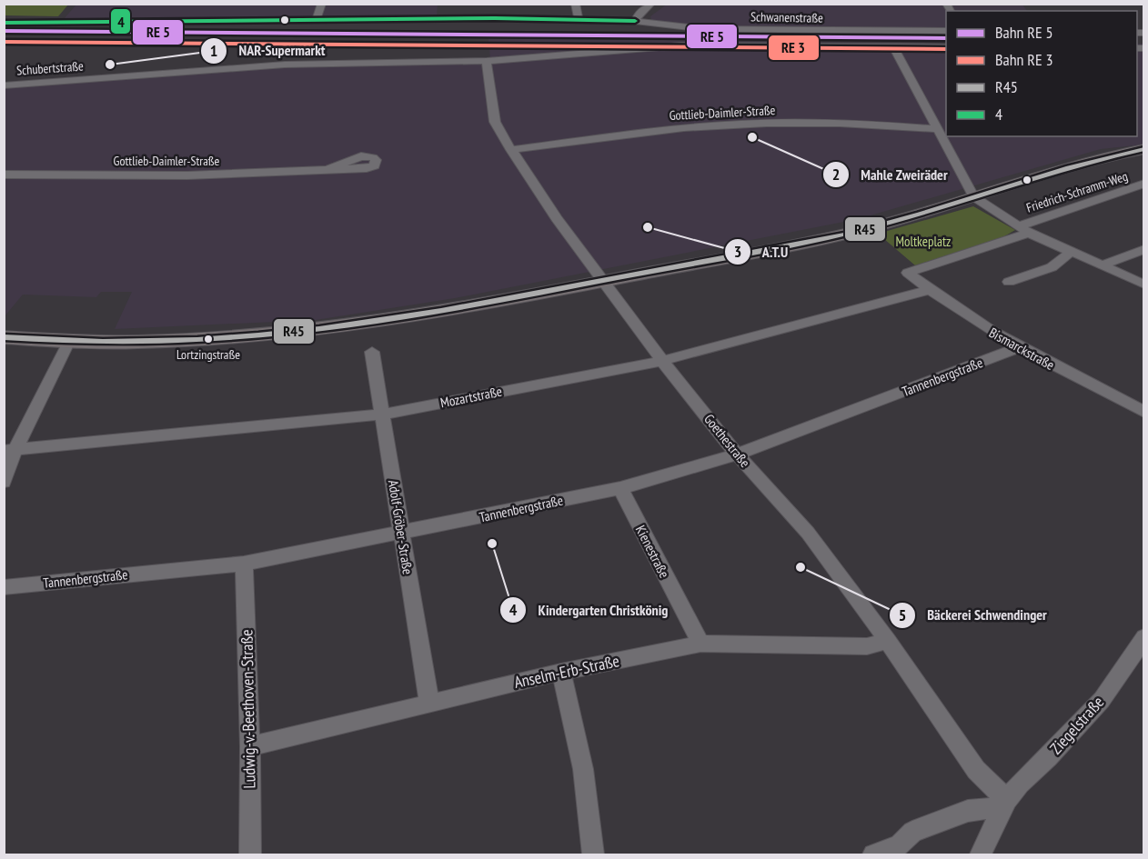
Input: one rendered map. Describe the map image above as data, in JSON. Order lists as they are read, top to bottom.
{
  "streets": {
    "street": [
      "Schwanenstraße",
      "Schubertstraße",
      "Gottlieb-Daimler-Straße",
      "Friedrich-Schramm-Weg",
      "Bismarckstraße",
      "Tannenbergstraße",
      "Mozartstraße",
      "Goethestraße",
      "Adolf-Gröber-Straße",
      "Kienestraße",
      "Anselm-Erb-Straße",
      "Ludwig-v.-Beethoven-Straße",
      "Ziegelstraße"
    ]
  },
  "crossings": [
    ["Schubertstraße", "Goethestraße"],
    ["Gottlieb-Daimler-Straße", "Goethestraße"],
    ["Bismarckstraße", "Tannenbergstraße"],
    ["Bismarckstraße", "Mozartstraße"],
    ["Tannenbergstraße", "Goethestraße"],
    ["Tannenbergstraße", "Adolf-Gröber-Straße"],
    ["Tannenbergstraße", "Kienestraße"],
    ["Tannenbergstraße", "Ludwig-v.-Beethoven-Straße"],
    ["Mozartstraße", "Goethestraße"],
    ["Mozartstraße", "Adolf-Gröber-Straße"],
    ["Goethestraße", "Anselm-Erb-Straße"],
    ["Goethestraße", "Ziegelstraße"],
    ["Adolf-Gröber-Straße", "Anselm-Erb-Straße"],
    ["Kienestraße", "Anselm-Erb-Straße"],
    ["Anselm-Erb-Straße", "Ludwig-v.-Beethoven-Straße"]
  ],
  "parks": ["Moltkeplatz"],
  "places": [
    "NAR-Supermarkt",
    "Mahle Zweiräder",
    "A.T.U",
    "Lortzingstraße",
    "Kindergarten Christkönig",
    "Bäckerei Schwendinger"
  ],
  "lines": ["transit line 4", "transit line R45"],
  "legend": [
    "Bahn RE 5",
    "Bahn RE 3",
    "R45",
    "4"
  ]
}
